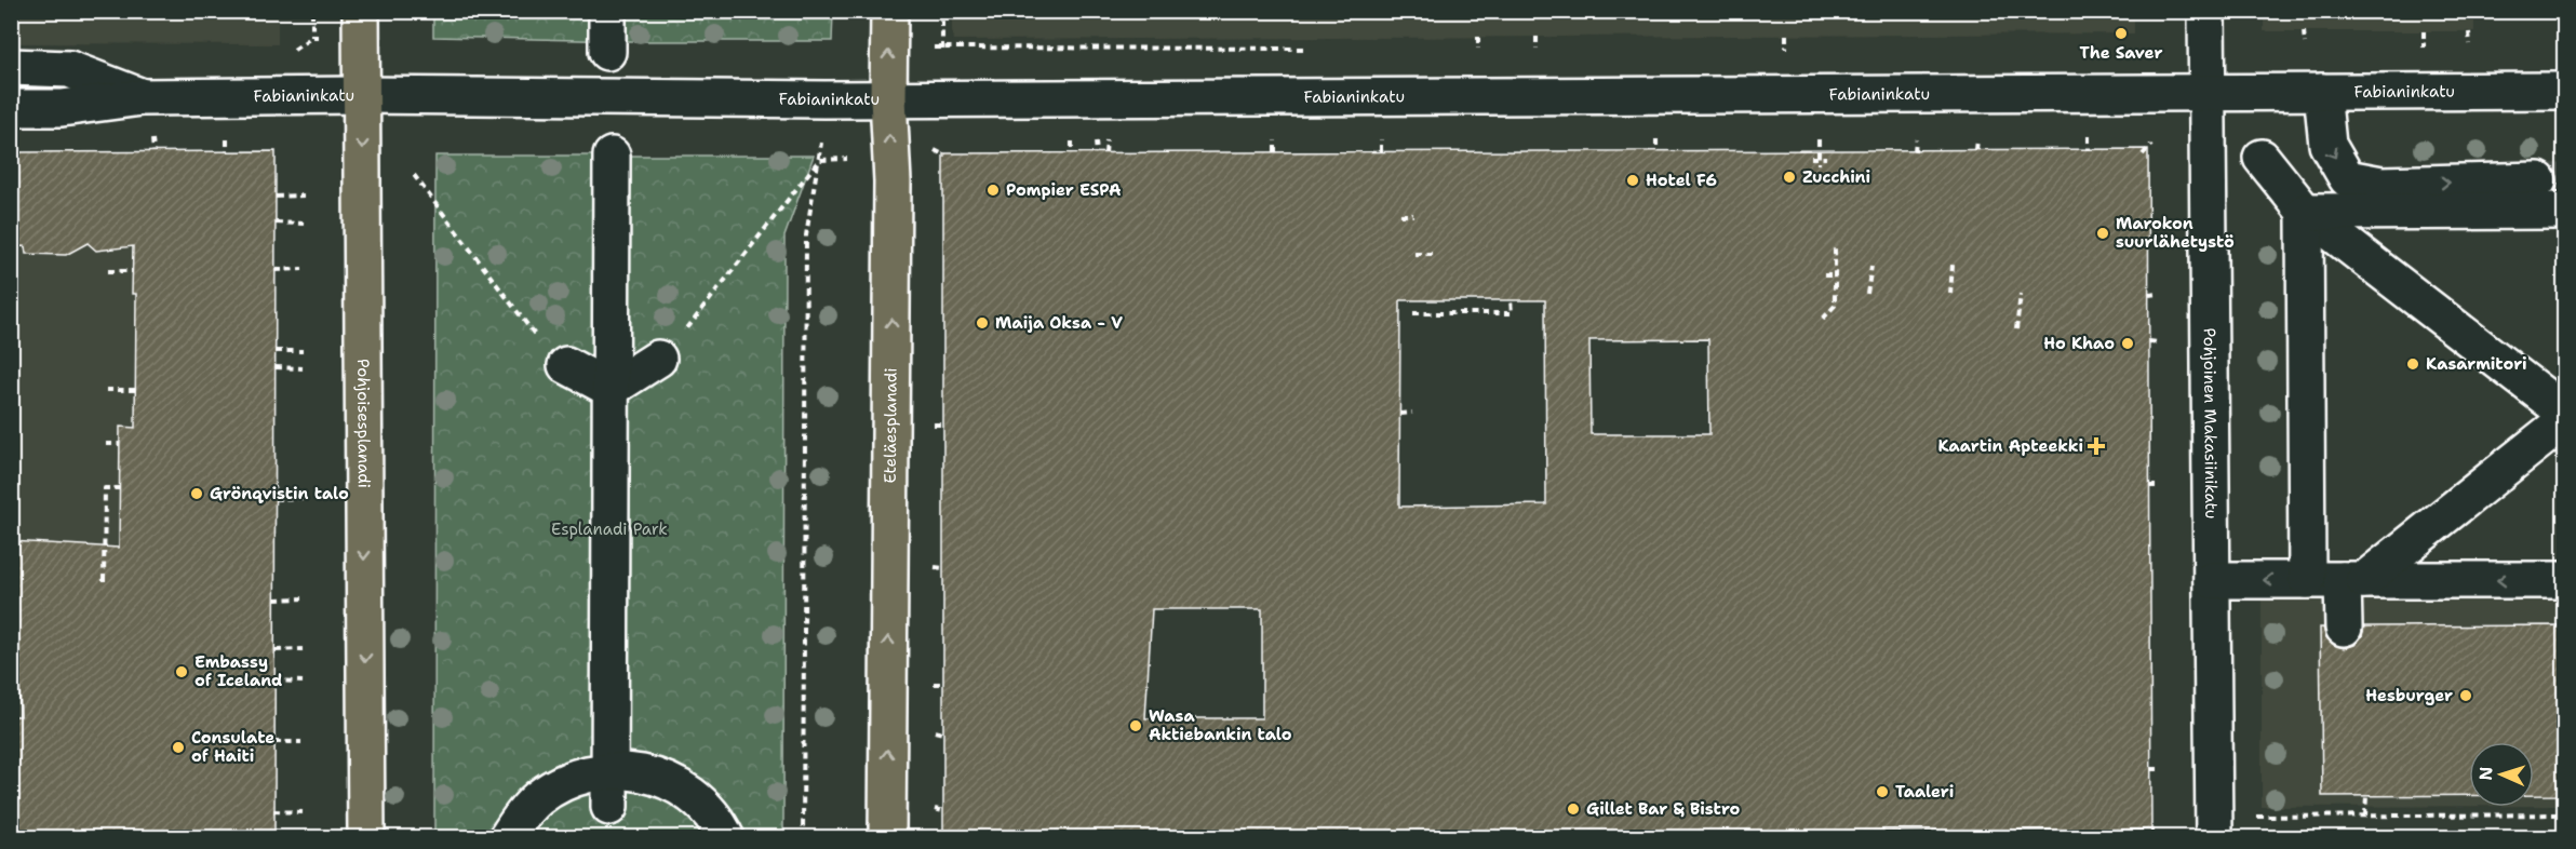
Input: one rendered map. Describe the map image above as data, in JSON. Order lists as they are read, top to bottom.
{
  "streets": {
    "main road": ["Pohjoisesplanadi", "Eteläesplanadi"],
    "street": ["Fabianinkatu", "Pohjoinen Makasiinikatu"]
  },
  "crossings": [
    ["Fabianinkatu", "Pohjoisesplanadi"],
    ["Fabianinkatu", "Eteläesplanadi"],
    ["Fabianinkatu", "Pohjoinen Makasiinikatu"]
  ],
  "one_way": ["Pohjoisesplanadi", "Eteläesplanadi"],
  "parks": ["Esplanadi Park"],
  "places": {
    "other": [
      "The Saver",
      "Zucchini",
      "Hotel F6",
      "Pompier ESPA",
      "Marokon suurlähetystö",
      "Maija Oksa - V",
      "Ho Khao",
      "Kasarmitori",
      "Grönqvistin talo",
      "Embassy of Iceland",
      "Hesburger",
      "Wasa Aktiebankin talo",
      "Consulate of Haiti",
      "Taaleri",
      "Gillet Bar & Bistro"
    ],
    "health": ["Kaartin Apteekki"]
  },
  "north": "left"
}
